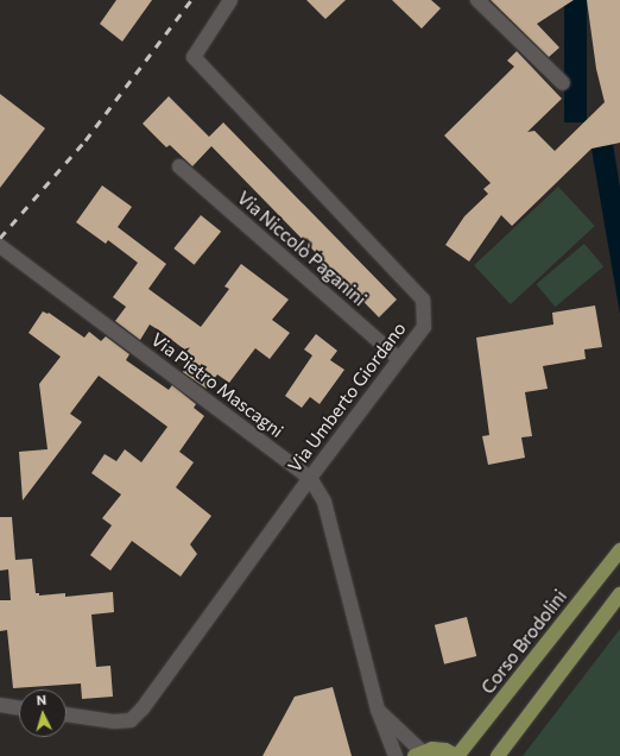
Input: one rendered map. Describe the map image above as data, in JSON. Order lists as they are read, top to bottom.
{
  "streets": {
    "main road": ["Corso Brodolini"],
    "street": ["Via Niccolò Paganini", "Via Pietro Mascagni", "Via Umberto Giordano"]
  },
  "crossings": [
    ["Via Niccolò Paganini", "Via Umberto Giordano"],
    ["Via Pietro Mascagni", "Via Umberto Giordano"]
  ],
  "north": "top"
}
